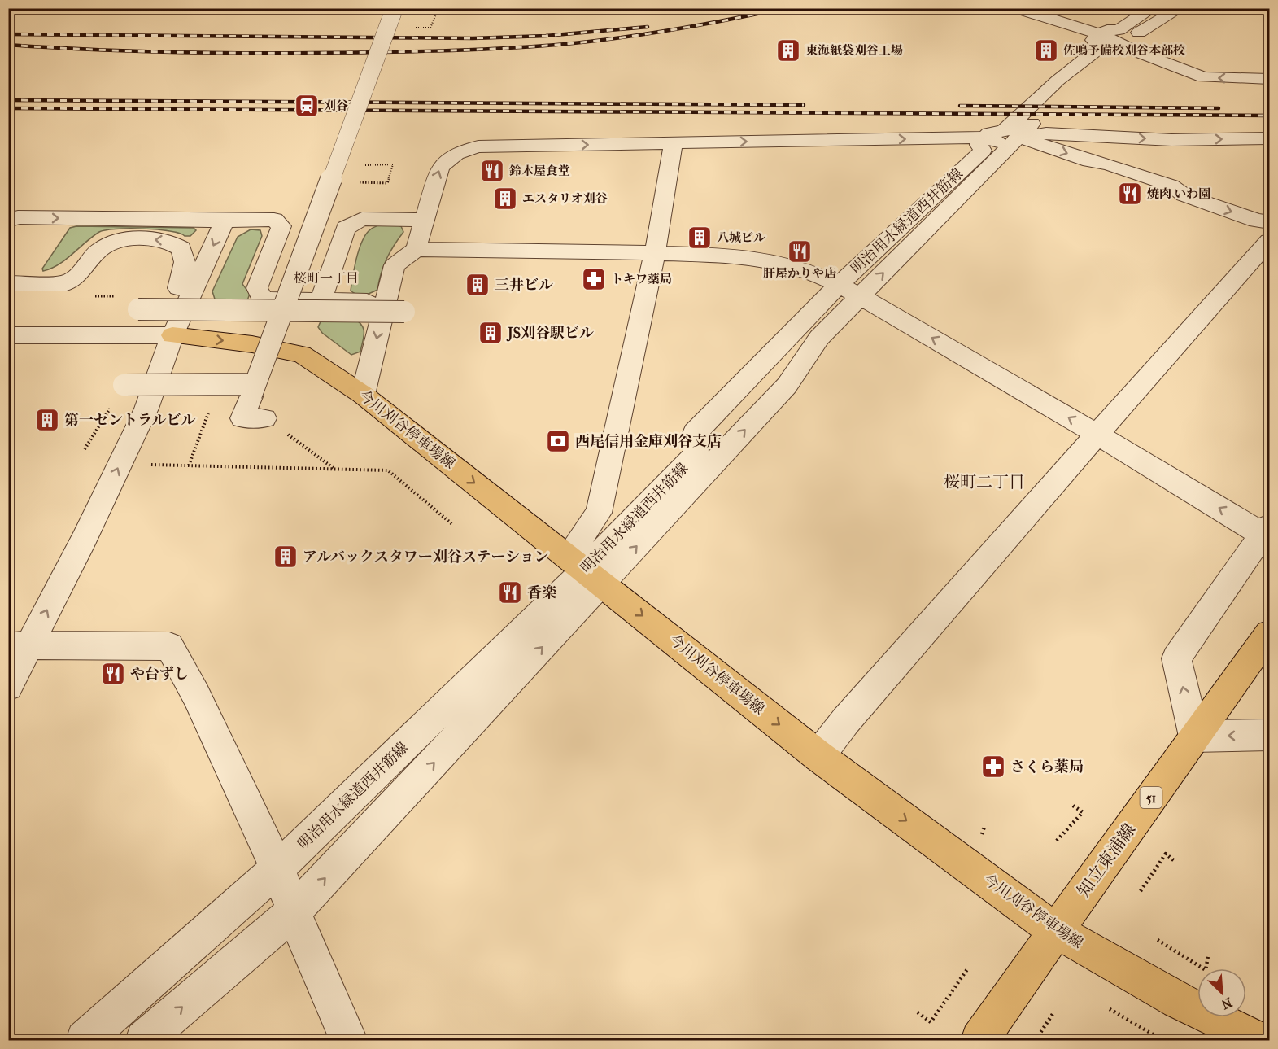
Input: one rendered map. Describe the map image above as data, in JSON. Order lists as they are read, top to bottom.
{
  "streets": {
    "main road": ["今川刈谷停車場線", "51", "知立東浦線"],
    "street": ["明治用水緑道西井筋線"]
  },
  "crossings": [
    ["明治用水緑道西井筋線", "今川刈谷停車場線"],
    ["今川刈谷停車場線", "知立東浦線"]
  ],
  "one_way": ["今川刈谷停車場線"],
  "districts": ["桜町一丁目", "桜町二丁目"],
  "places": {
    "building": [
      "東海紙袋刈谷工場",
      "佐鳴予備校刈谷本部校",
      "エスタリオ刈谷",
      "八城ビル",
      "三井ビル",
      "JS刈谷駅ビル",
      "第一セントラルビル",
      "アルバックスタワー刈谷ステーション"
    ],
    "station": ["刈谷"],
    "restaurant": [
      "鈴木屋食堂",
      "焼肉 いわ園",
      "肝屋かりや店",
      "香楽",
      "や台ずし"
    ],
    "pharmacy": ["トキワ薬局", "さくら薬局"],
    "bank": ["西尾信用金庫刈谷支店"]
  },
  "north": "bottom right"
}
